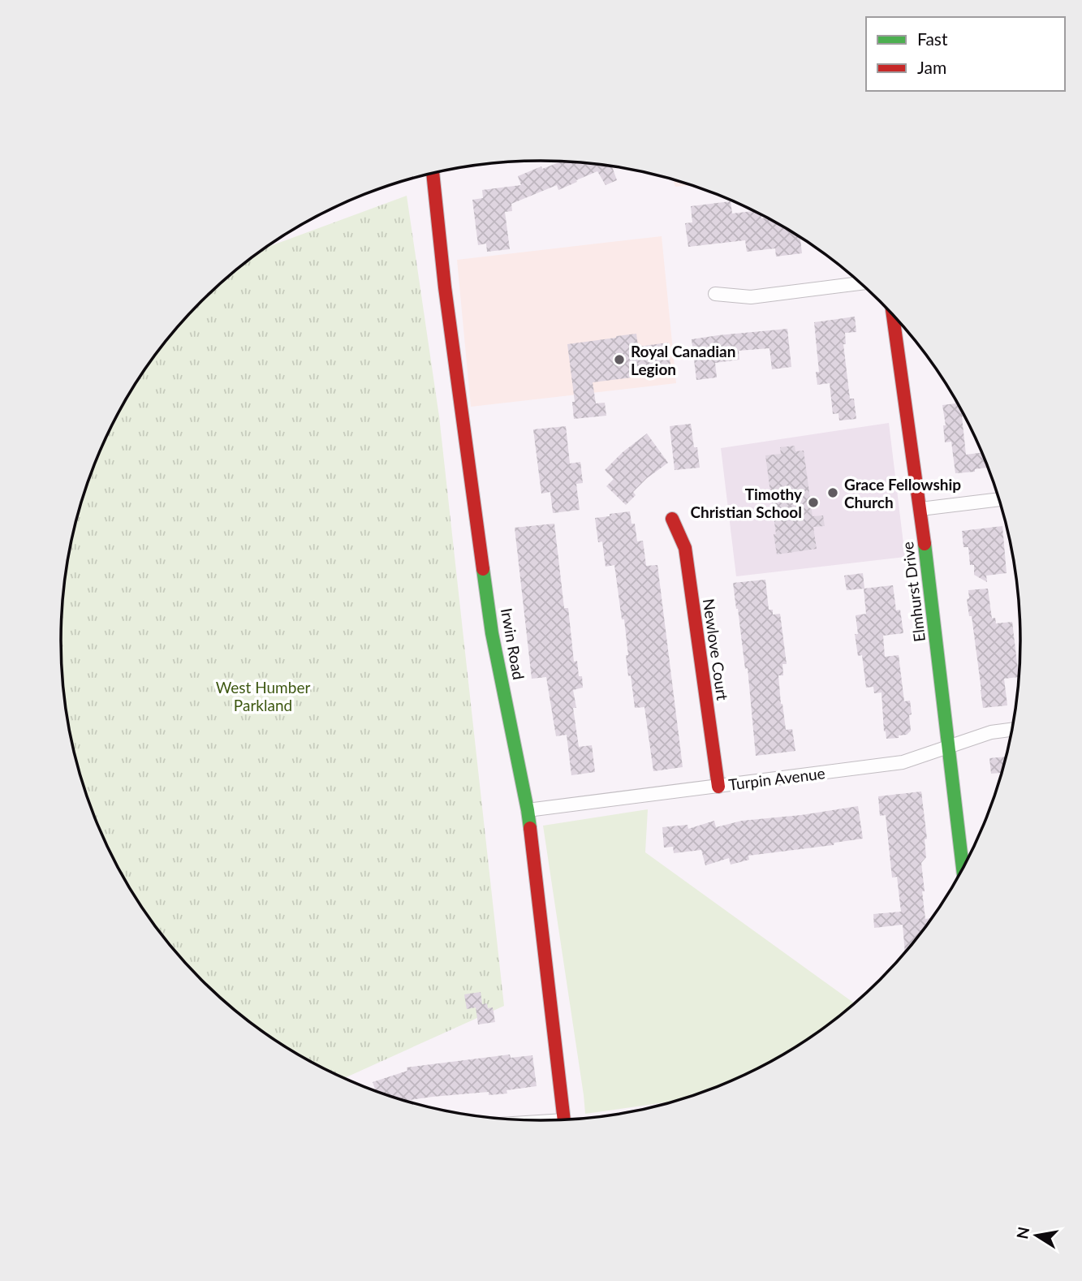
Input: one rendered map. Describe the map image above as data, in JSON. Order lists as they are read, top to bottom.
{
  "streets": {
    "street": [
      "Elmhurst Drive",
      "Irwin Road",
      "Newlove Court",
      "Turpin Avenue"
    ]
  },
  "crossings": [
    ["Elmhurst Drive", "Turpin Avenue"],
    ["Irwin Road", "Turpin Avenue"],
    ["Newlove Court", "Turpin Avenue"]
  ],
  "parks": ["West Humber Parkland"],
  "places": ["Royal Canadian Legion", "Grace Fellowship Church", "Timothy Christian School"],
  "legend": ["Fast", "Jam"],
  "north": "left"
}
